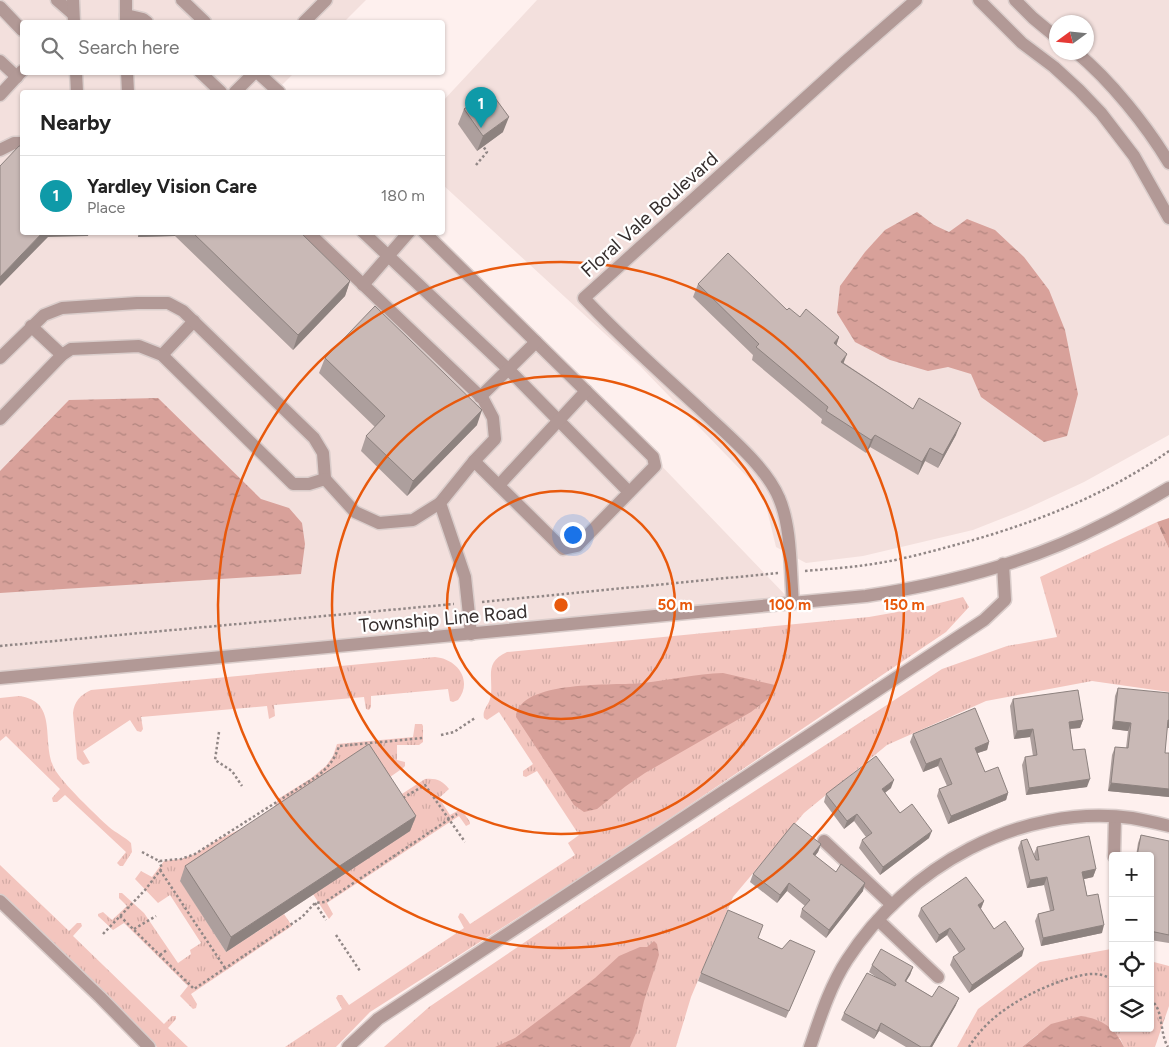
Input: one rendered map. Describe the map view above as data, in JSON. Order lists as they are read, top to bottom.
{
  "streets": {
    "street": ["Floral Vale Boulevard", "Township Line Road"]
  },
  "crossings": [
    ["Floral Vale Boulevard", "Township Line Road"]
  ],
  "north": "left",
  "page": {
    "search": "Search here",
    "pins": "1",
    "heading": "Nearby",
    "list": [
      {
        "mark": "1",
        "name": "Yardley Vision Care",
        "note": "Place",
        "value": "180 m"
      }
    ],
    "map_buttons": ["+", "−"]
  },
  "rings": ["50 m", "100 m", "150 m"]
}
